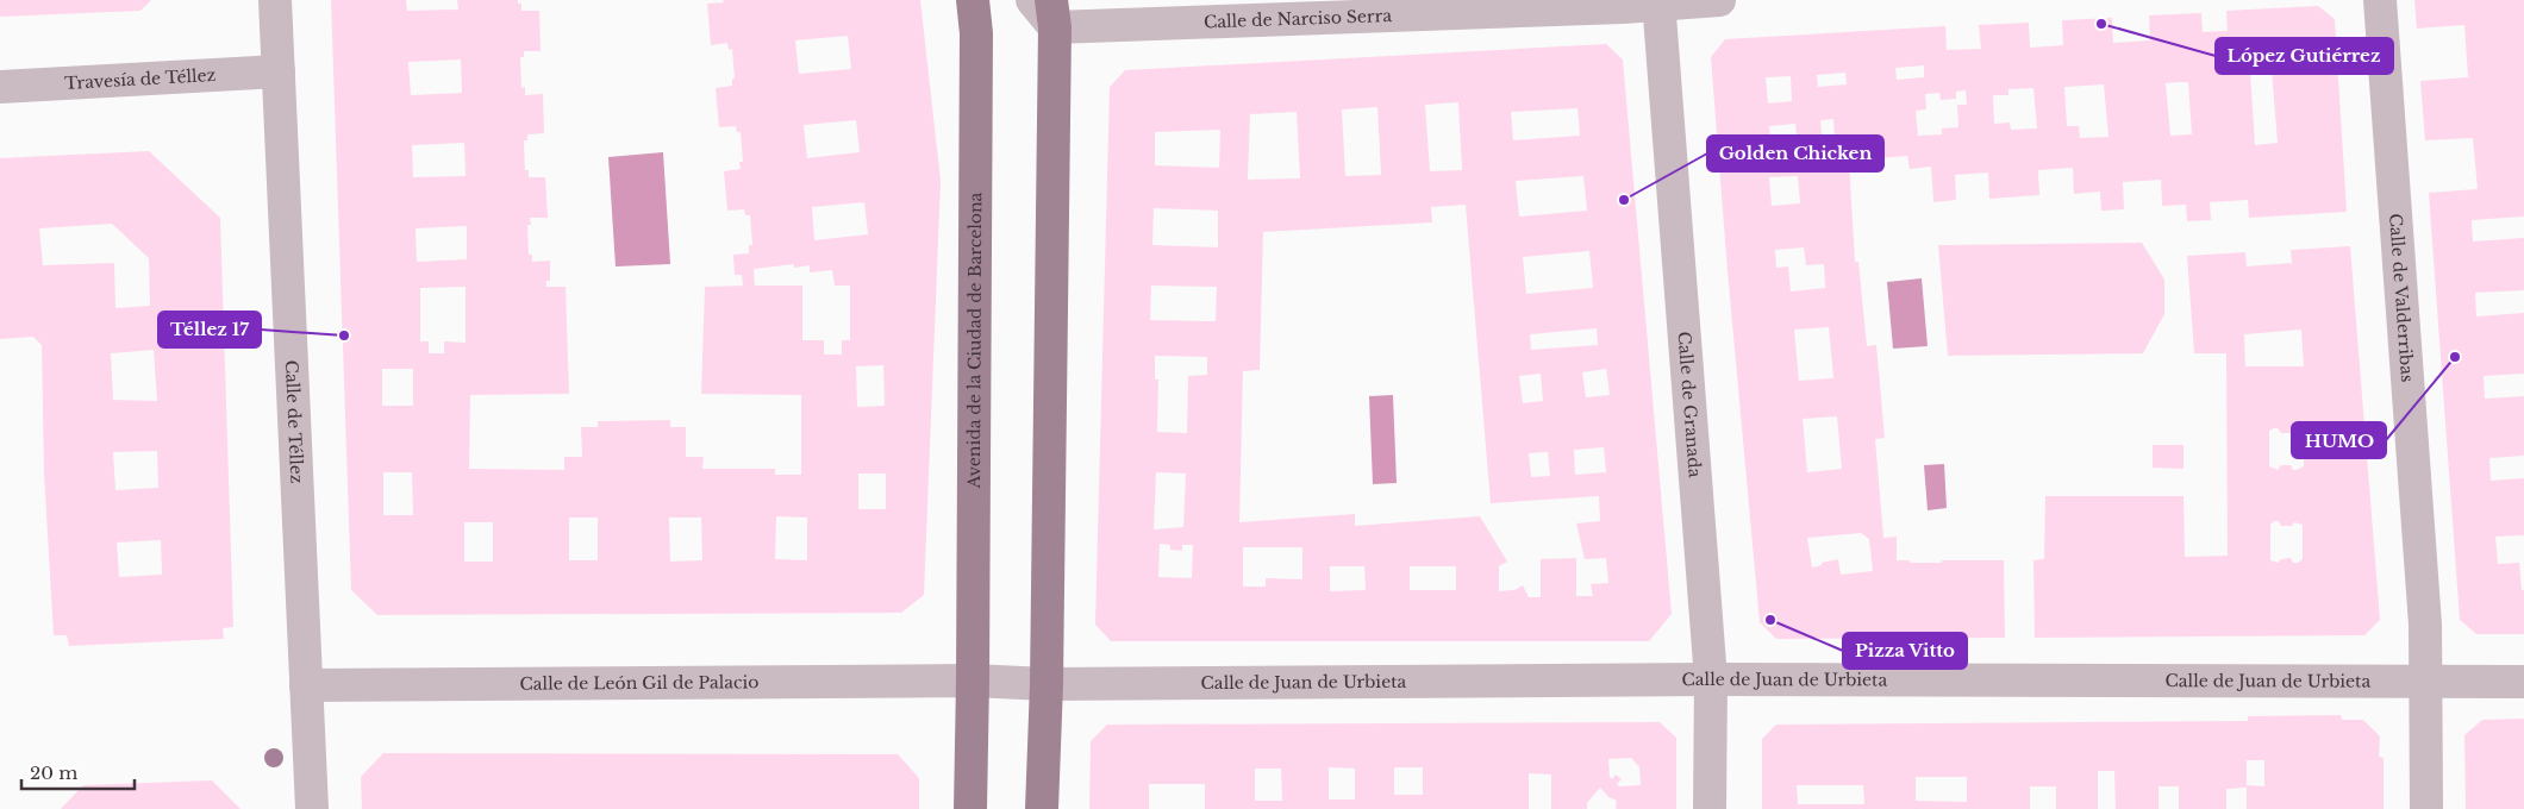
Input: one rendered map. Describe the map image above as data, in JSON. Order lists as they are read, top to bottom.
{
  "streets": {
    "main road": ["Avenida de la Ciudad de Barcelona"],
    "street": [
      "Calle de Narciso Serra",
      "Travesía de Téllez",
      "Calle de Valderribas",
      "Calle de Granada",
      "Calle de Téllez",
      "Calle de Juan de Urbieta",
      "Calle de León Gil de Palacio"
    ]
  },
  "crossings": [
    ["Calle de Narciso Serra", "Calle de Granada"],
    ["Travesía de Téllez", "Calle de Téllez"],
    ["Calle de Valderribas", "Calle de Juan de Urbieta"],
    ["Avenida de la Ciudad de Barcelona", "Calle de León Gil de Palacio"],
    ["Calle de Granada", "Calle de Juan de Urbieta"],
    ["Calle de Téllez", "Calle de León Gil de Palacio"]
  ],
  "places": [
    "López Gutiérrez",
    "Golden Chicken",
    "Téllez 17",
    "HUMO",
    "Pizza Vitto"
  ],
  "scale_bar": "20 m"
}
